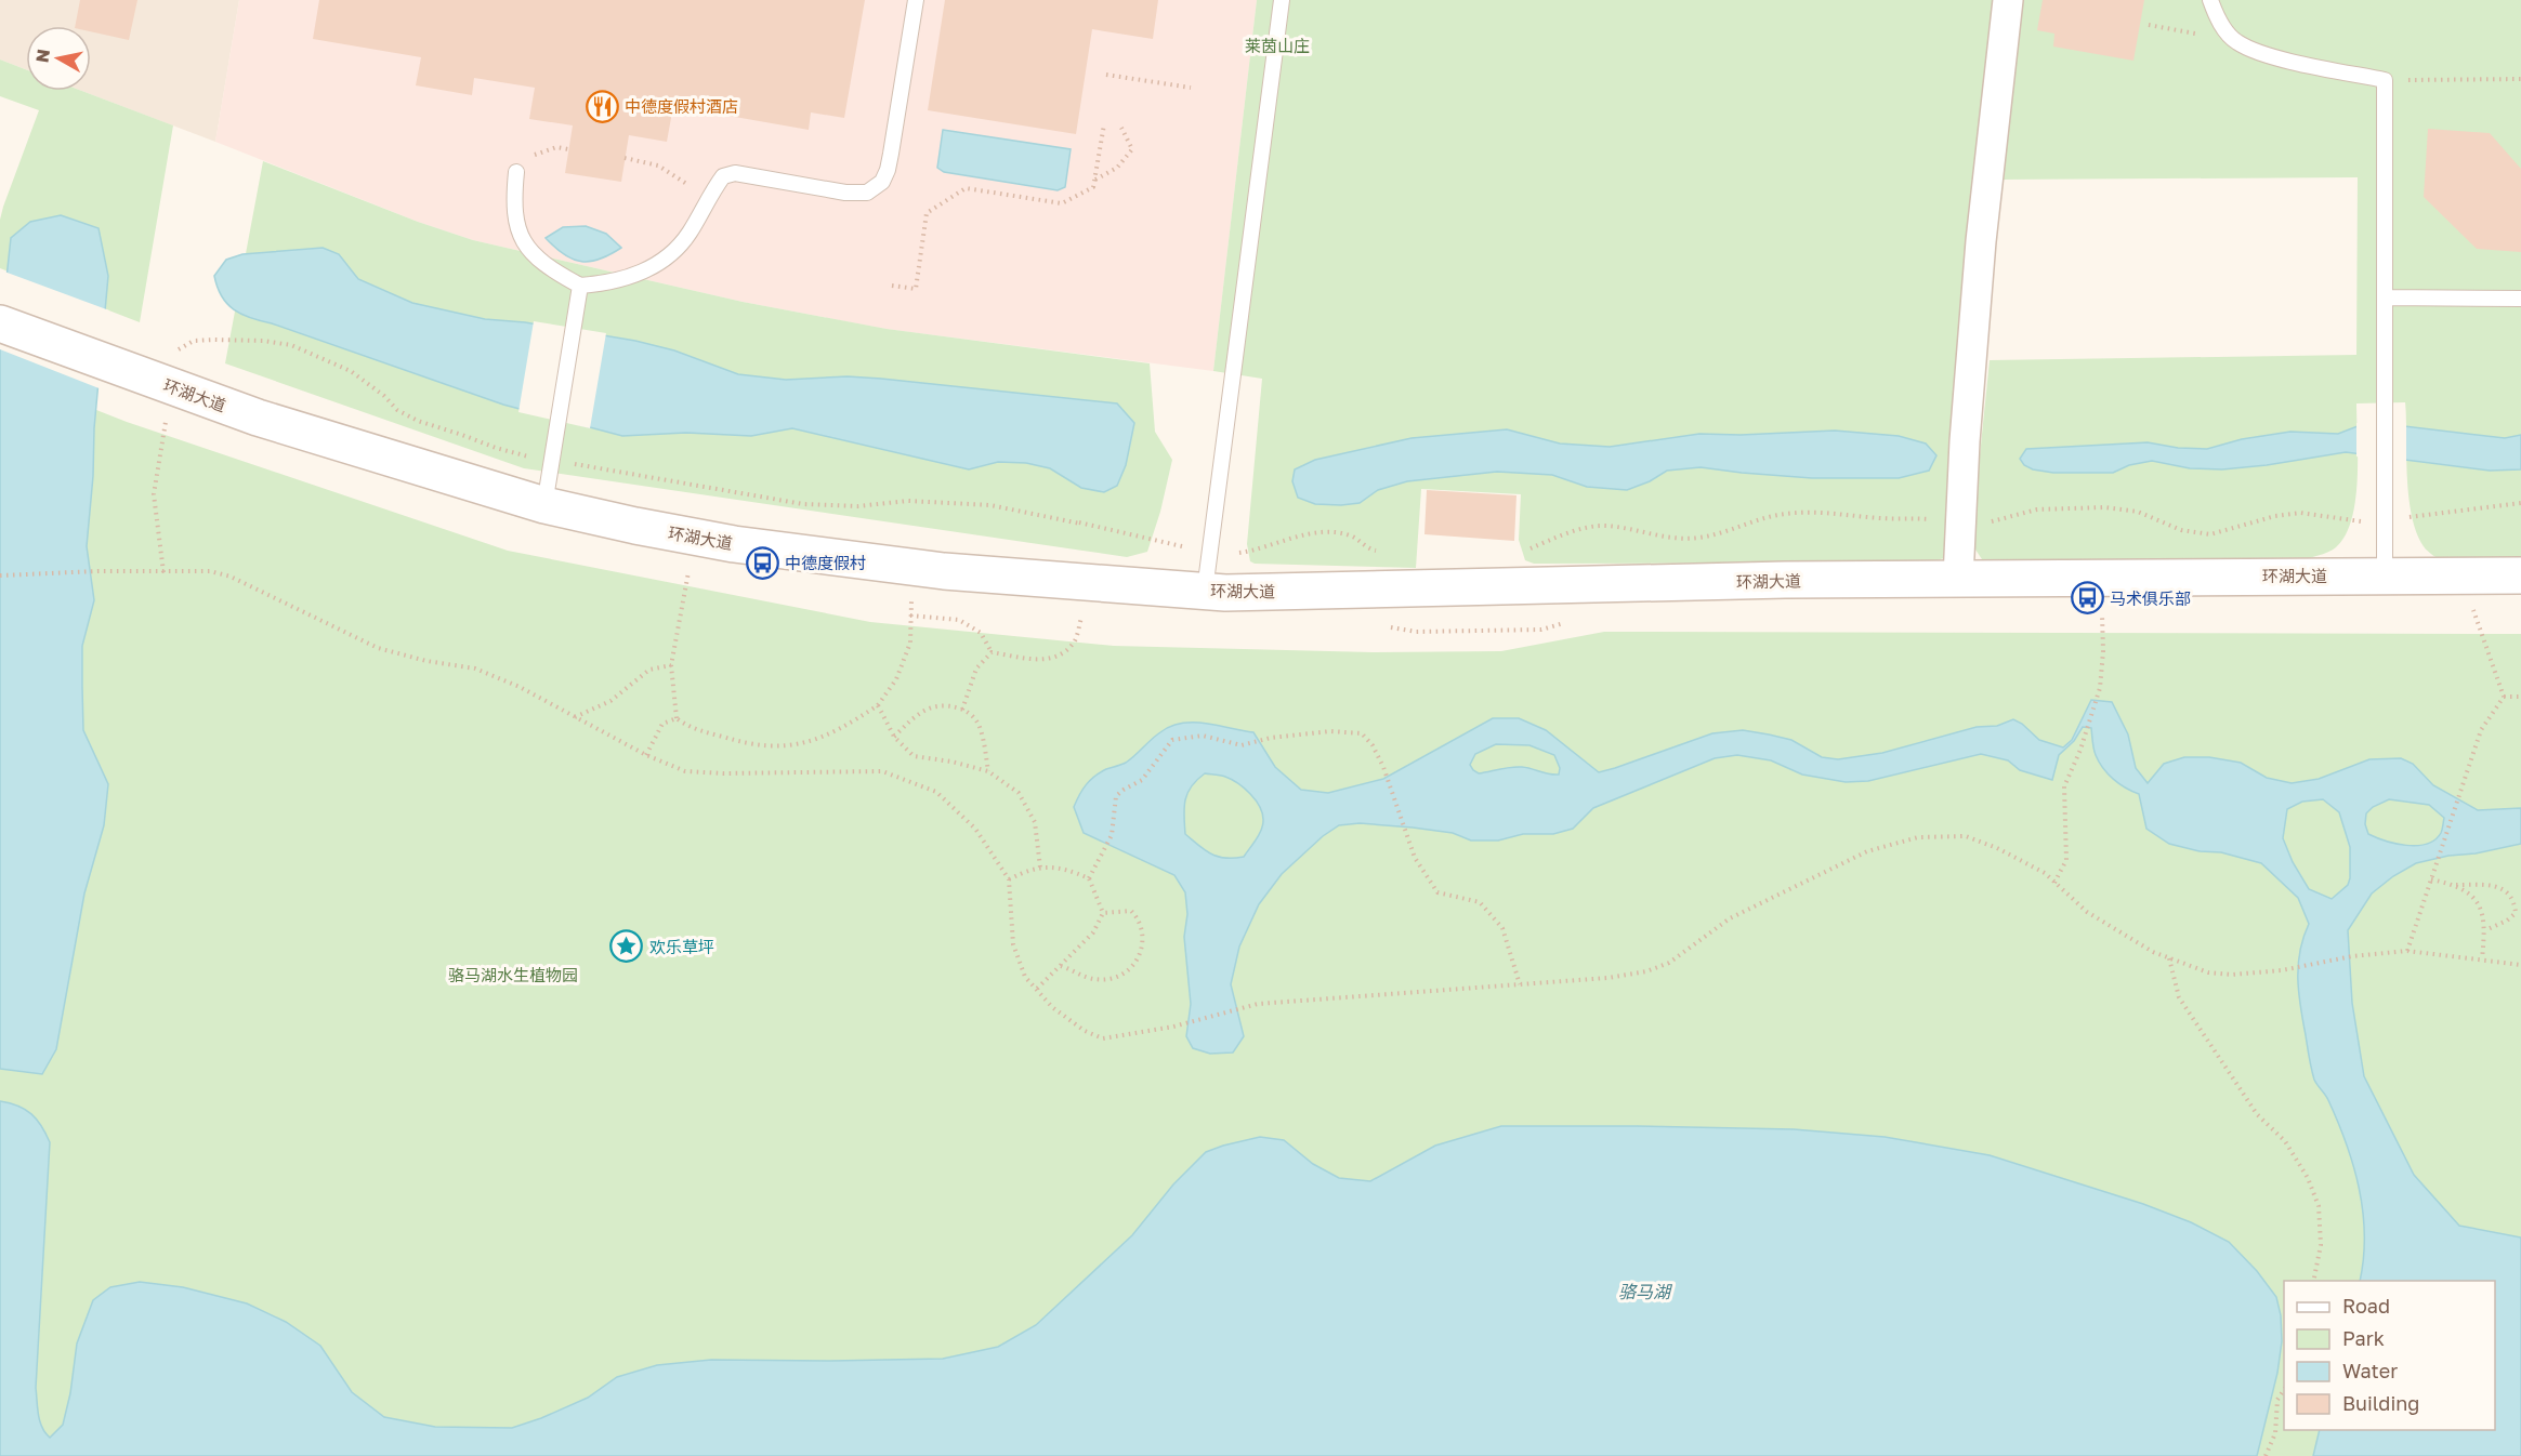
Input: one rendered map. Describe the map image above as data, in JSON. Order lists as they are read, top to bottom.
{
  "streets": {
    "street": ["环湖大道"]
  },
  "water": ["骆马湖"],
  "parks": ["莱茵山庄", "骆马湖水生植物园"],
  "places": {
    "restaurant": ["中德度假村酒店"],
    "bus stop": ["中德度假村", "马术俱乐部"],
    "place": ["欢乐草坪"]
  },
  "legend": [
    "Road",
    "Park",
    "Water",
    "Building"
  ],
  "north": "left"
}
